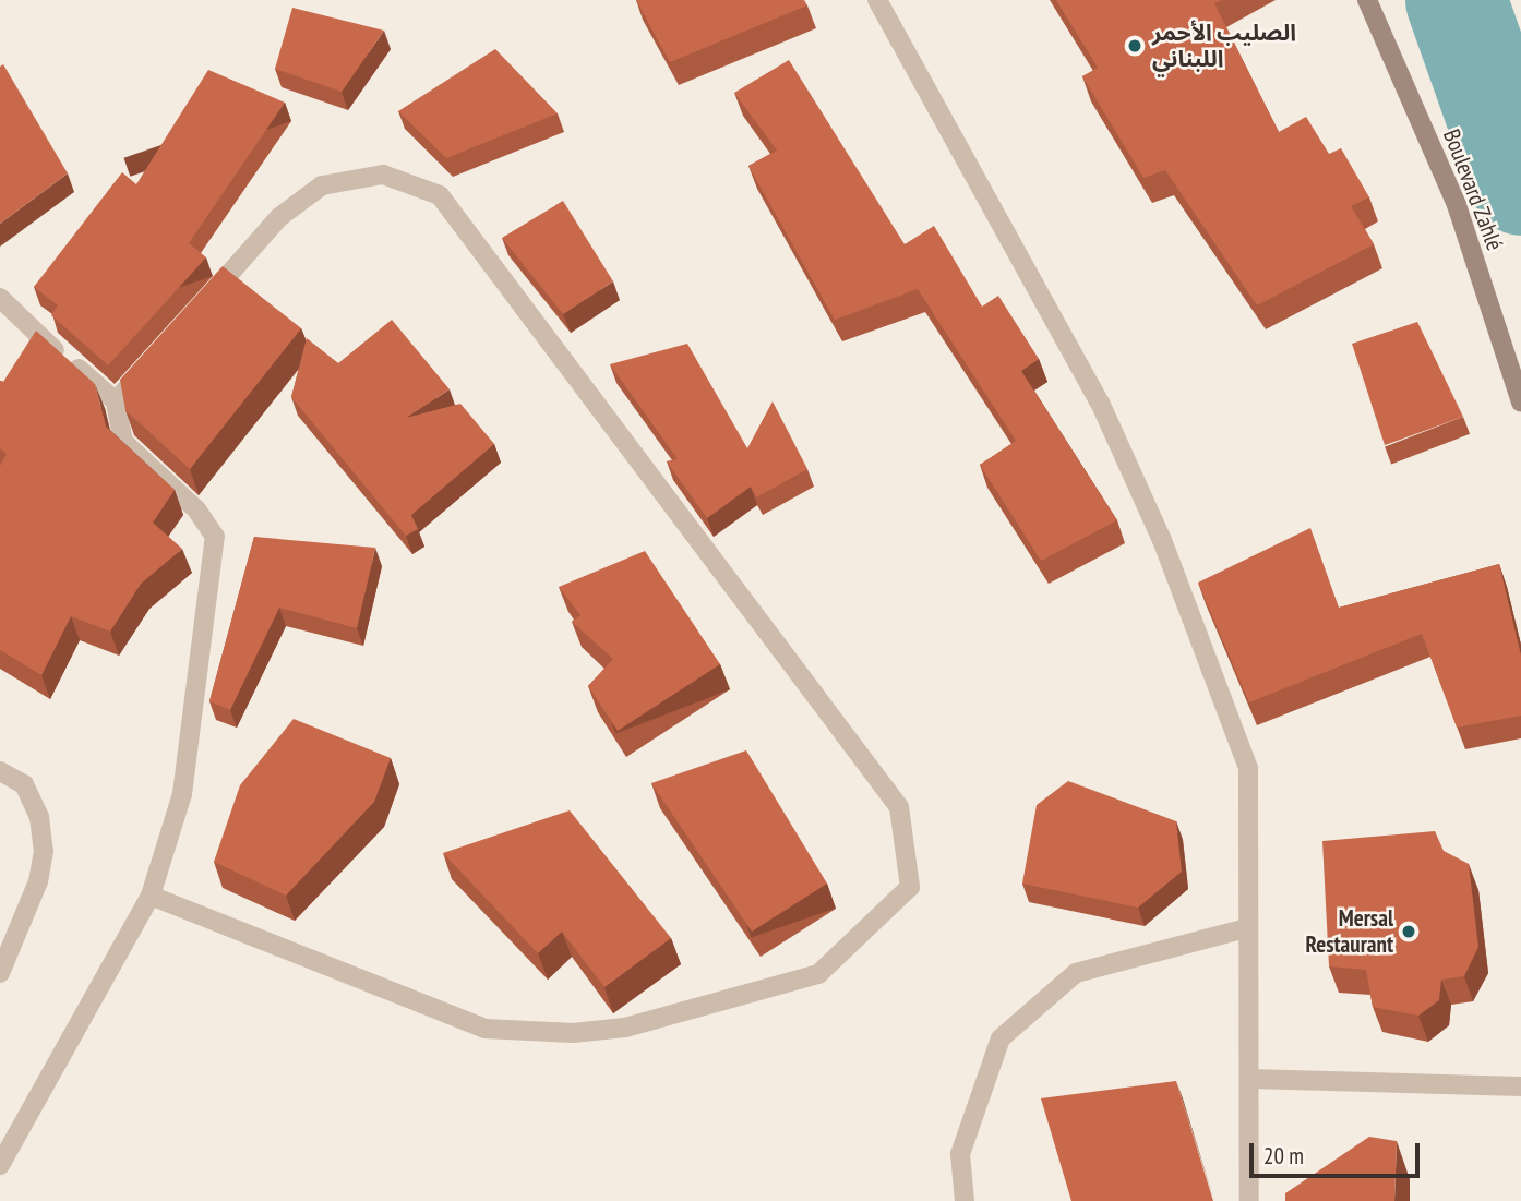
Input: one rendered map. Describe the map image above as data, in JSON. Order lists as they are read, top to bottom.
{
  "streets": {
    "main road": ["Boulevard Zahlé"]
  },
  "places": ["الصليب الأحمر اللبناني", "Mersal Restaurant"],
  "scale_bar": "20 m"
}
